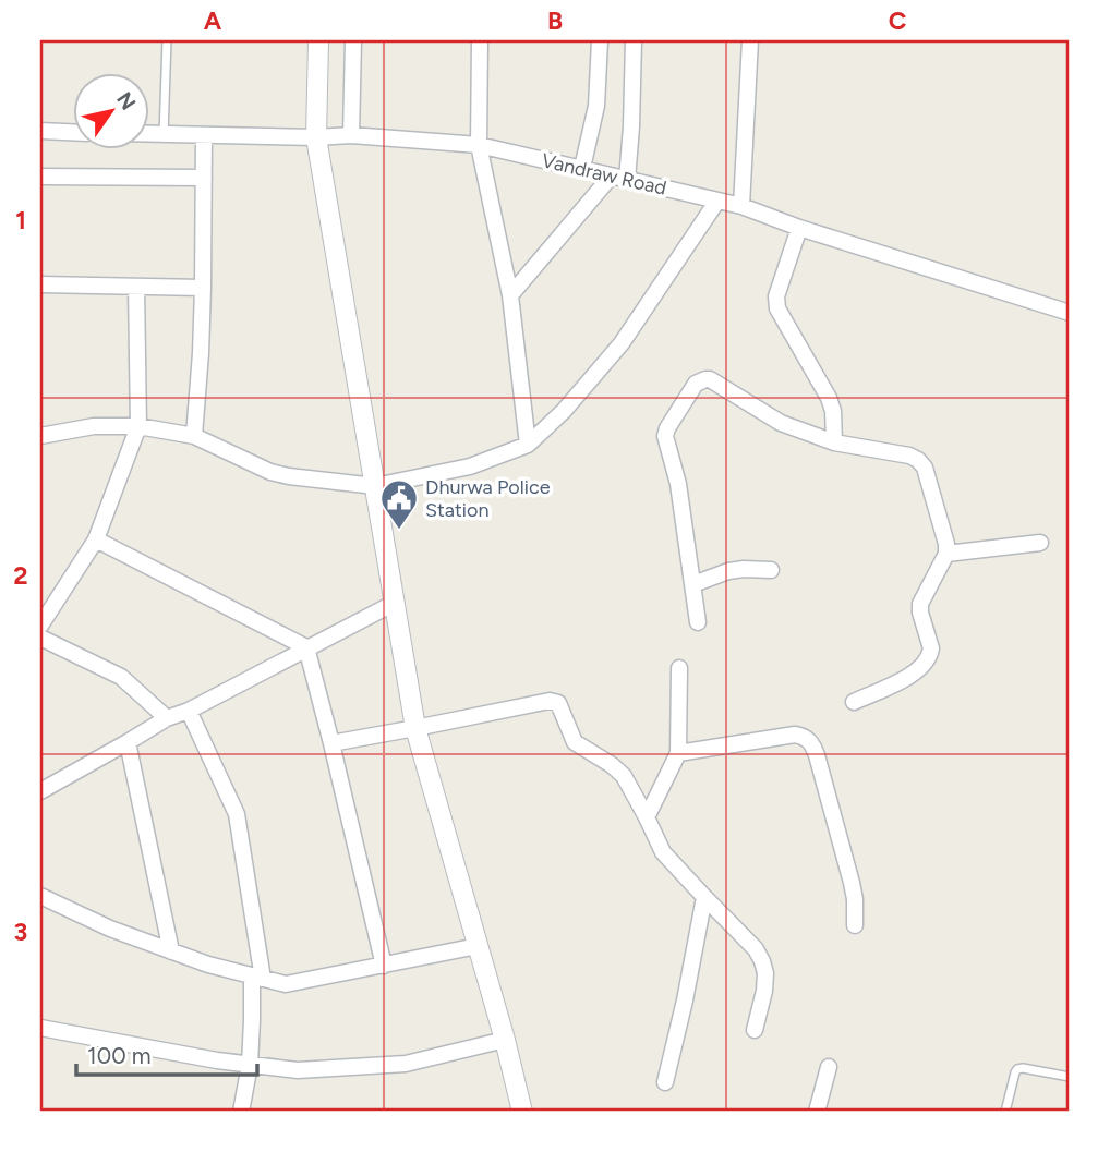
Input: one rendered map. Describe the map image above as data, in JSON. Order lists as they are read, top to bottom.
{
  "streets": {
    "street": ["Vandraw Road"]
  },
  "places": {
    "public building": ["Dhurwa Police Station"]
  },
  "scale_bar": "100 m",
  "north": "top right",
  "grid": {
    "columns": ["A", "B", "C"],
    "rows": ["1", "2", "3"]
  }
}
